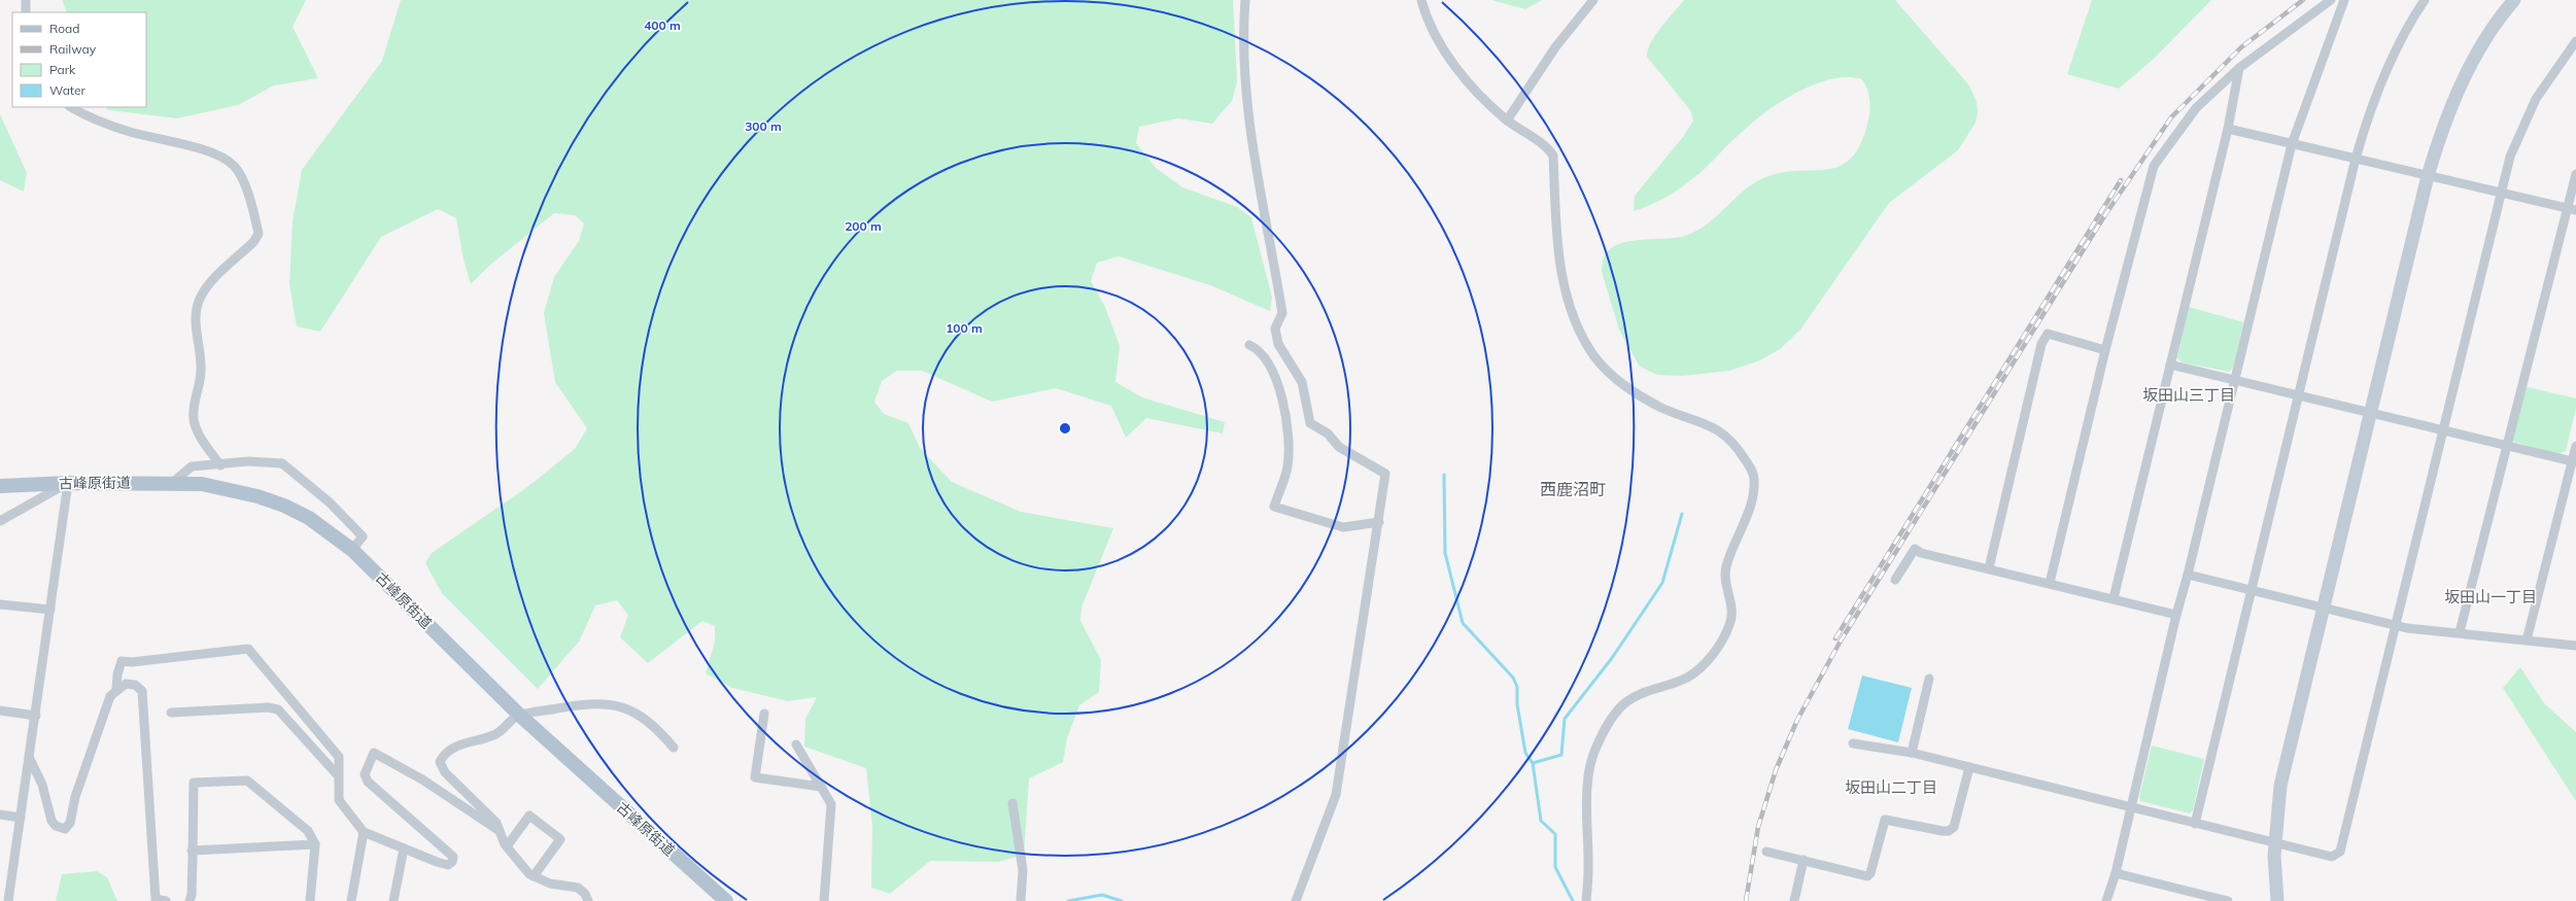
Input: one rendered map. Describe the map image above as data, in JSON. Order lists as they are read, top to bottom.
{
  "streets": {
    "main road": ["古峰原街道"]
  },
  "districts": [
    "坂田山三丁目",
    "西鹿沼町",
    "坂田山一丁目",
    "坂田山二丁目"
  ],
  "legend": [
    "Road",
    "Railway",
    "Park",
    "Water"
  ],
  "rings": [
    "400 m",
    "300 m",
    "200 m",
    "100 m"
  ]
}
